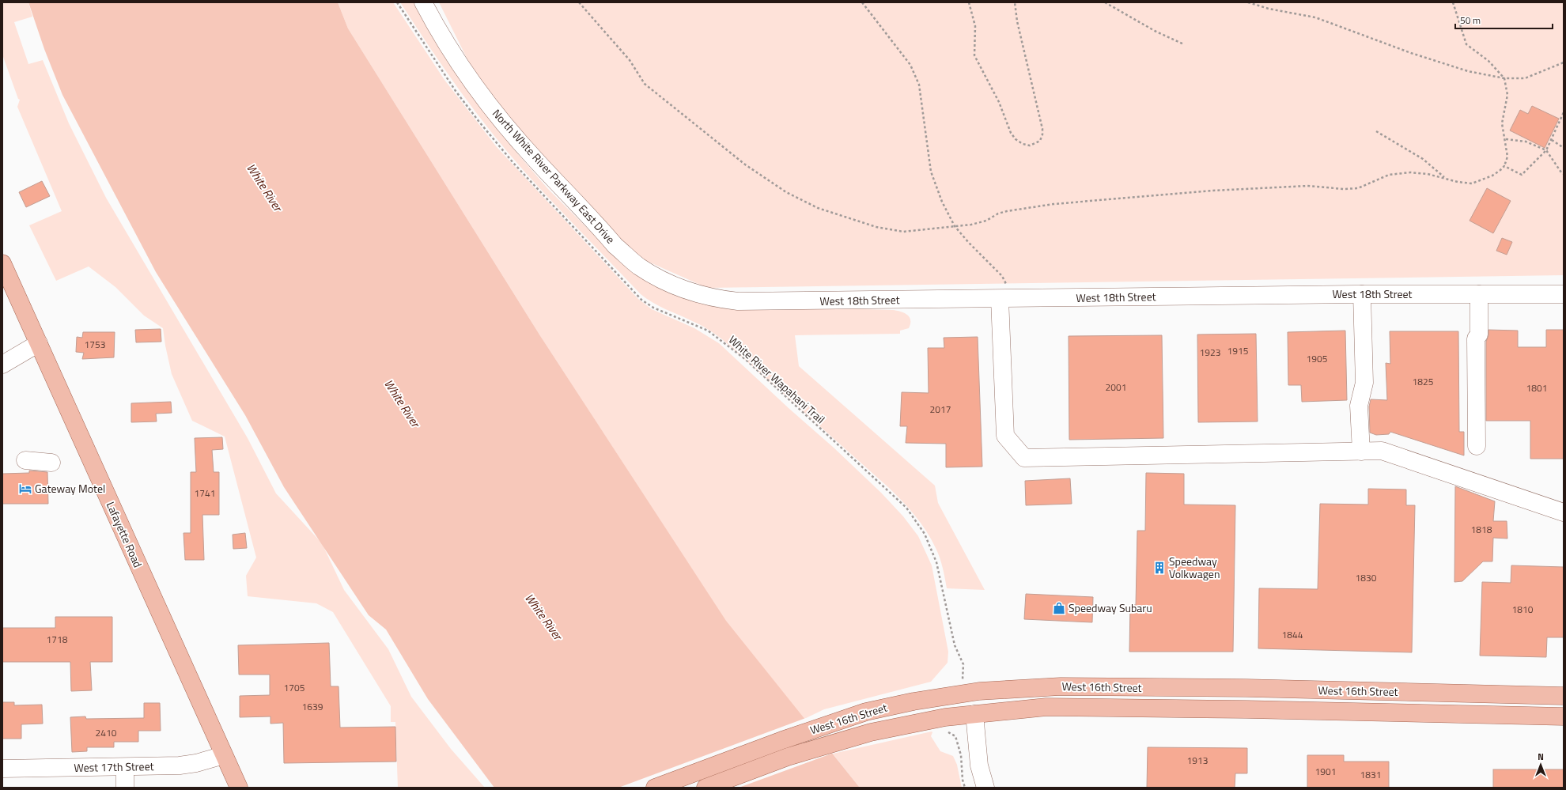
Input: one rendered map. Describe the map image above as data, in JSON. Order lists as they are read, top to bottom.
{
  "streets": {
    "main road": ["Lafayette Road", "West 16th Street"],
    "street": ["North White River Parkway East Drive", "West 18th Street", "West 17th Street"],
    "path": ["White River Wapahani Trail"]
  },
  "crossings": [
    ["North White River Parkway East Drive", "West 18th Street"],
    ["Lafayette Road", "West 17th Street"]
  ],
  "water": ["White River"],
  "places": {
    "hotel": ["Gateway Motel"],
    "building": ["Speedway Volkwagen"],
    "shop": ["Speedway Subaru"]
  },
  "house_numbers": [
    "1753",
    "1915",
    "1923",
    "1905",
    "1825",
    "2001",
    "1801",
    "2017",
    "1741",
    "1818",
    "1830",
    "1810",
    "1844",
    "1718",
    "1705",
    "1639",
    "2410",
    "1913",
    "1901",
    "1831"
  ],
  "scale_bar": "50 m",
  "north": "top"
}
